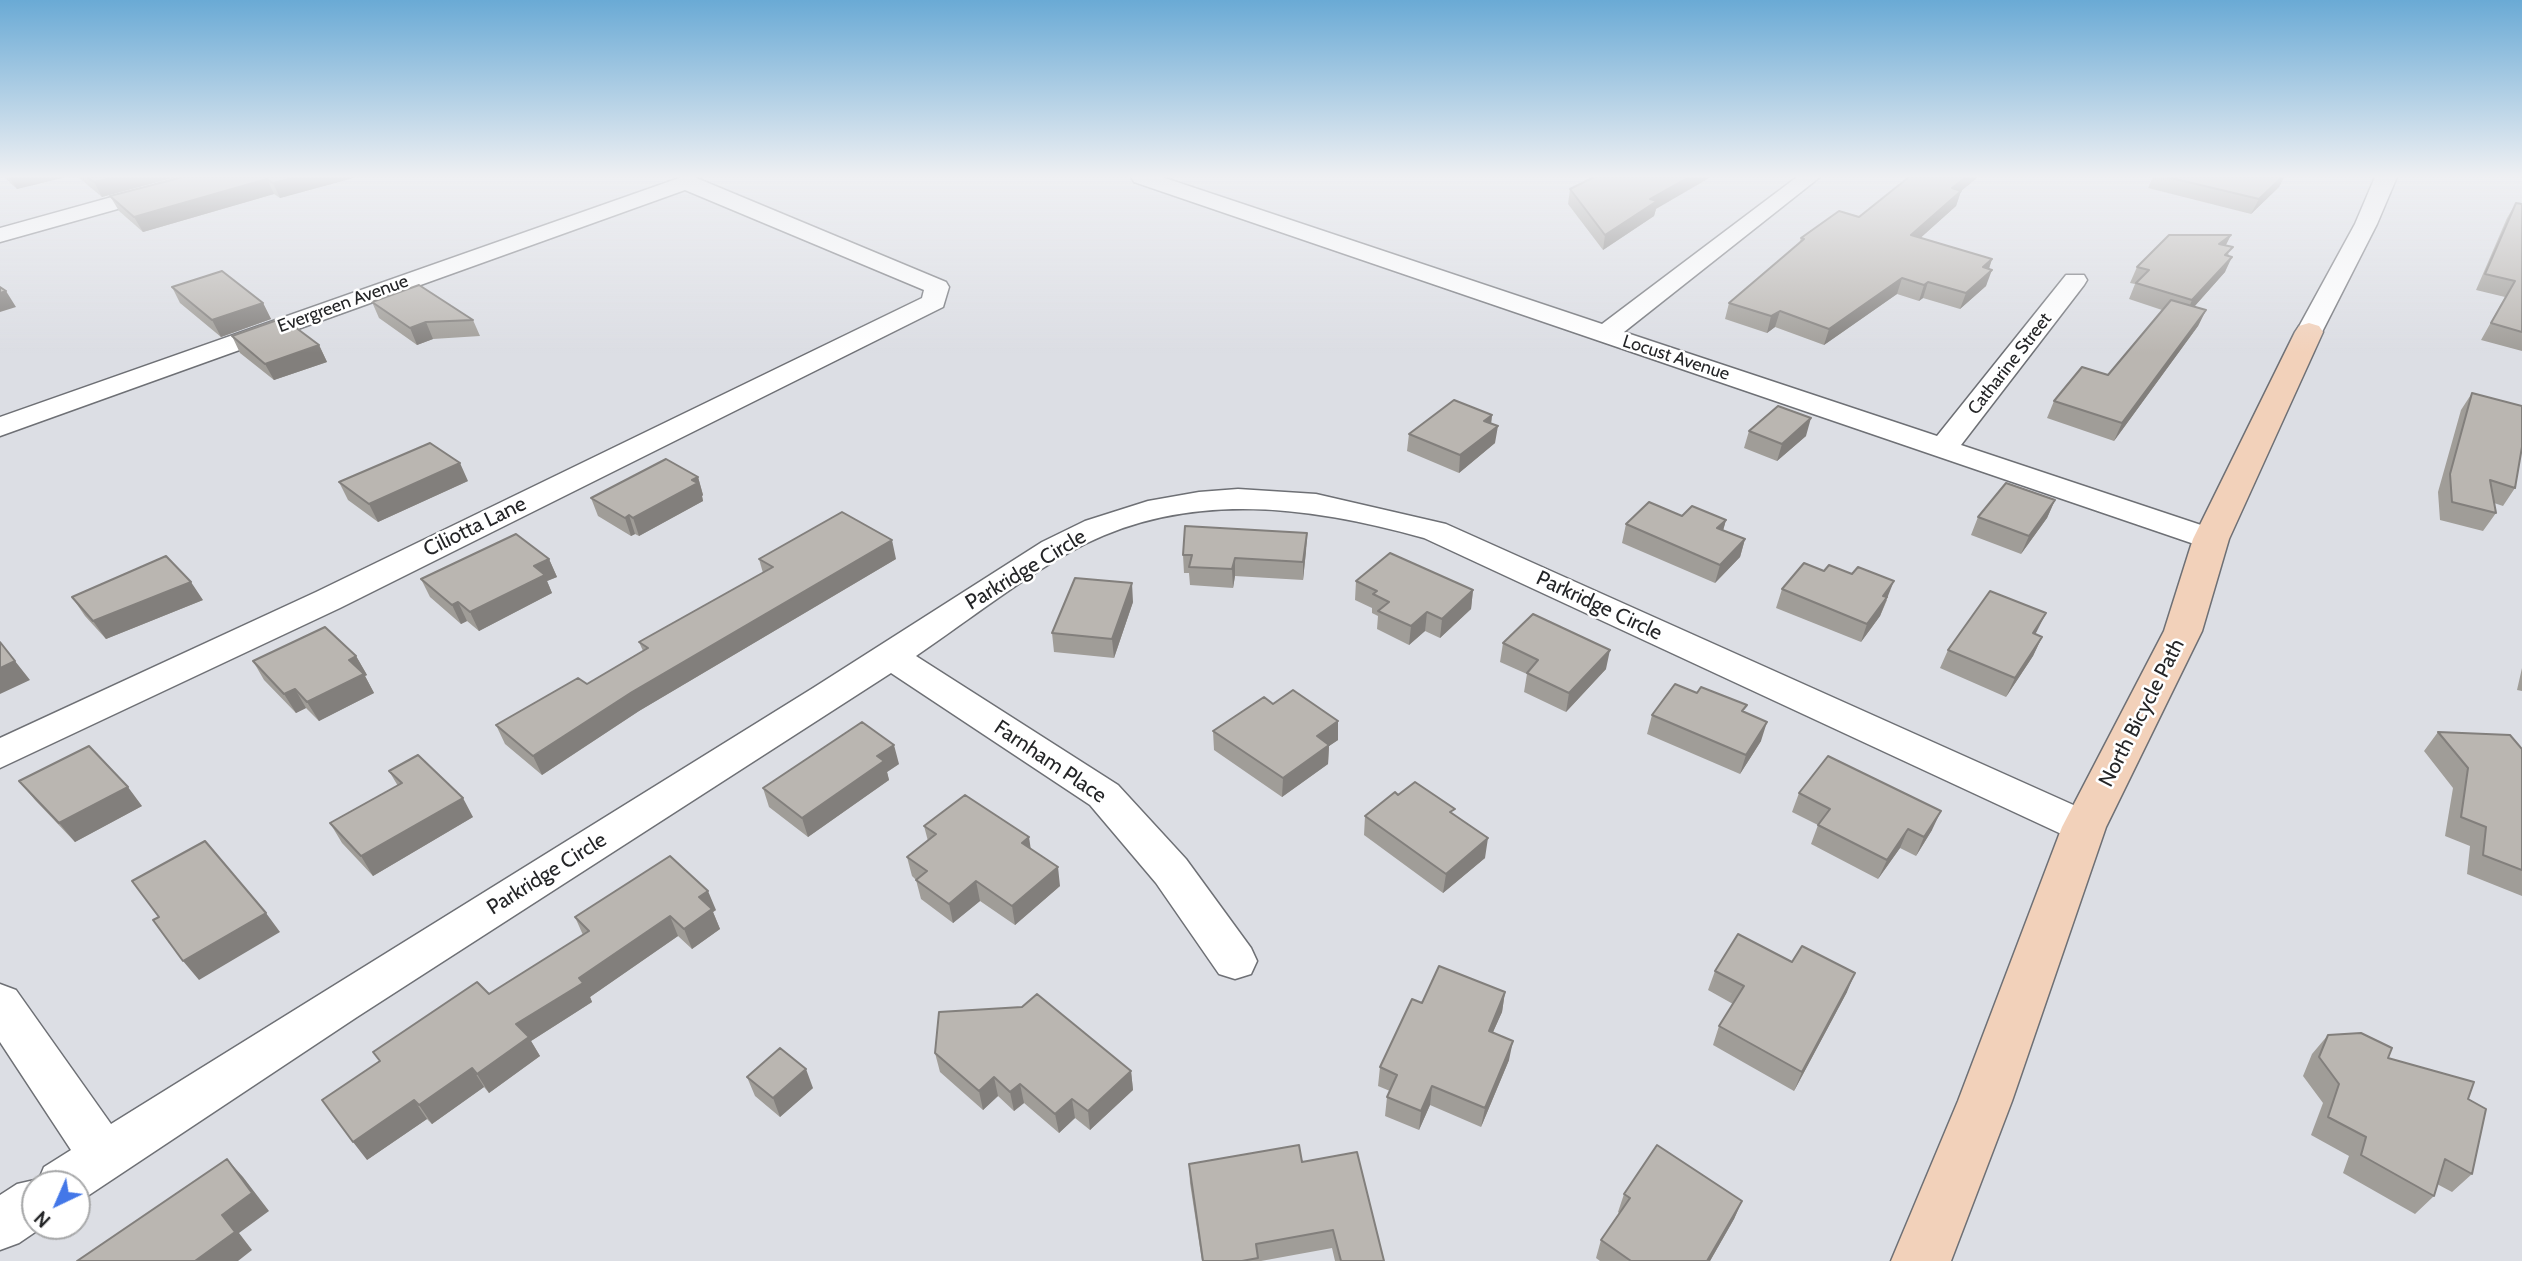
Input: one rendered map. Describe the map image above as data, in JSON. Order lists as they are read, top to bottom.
{
  "streets": {
    "street": [
      "Evergreen Avenue",
      "Locust Avenue",
      "Catharine Street",
      "Ciliotta Lane",
      "Parkridge Circle",
      "North Bicycle Path",
      "Farnham Place"
    ]
  },
  "crossings": [
    ["Evergreen Avenue", "Ciliotta Lane"],
    ["Locust Avenue", "Catharine Street"],
    ["Locust Avenue", "North Bicycle Path"],
    ["Parkridge Circle", "North Bicycle Path"],
    ["Parkridge Circle", "Farnham Place"]
  ],
  "north": "bottom left"
}
